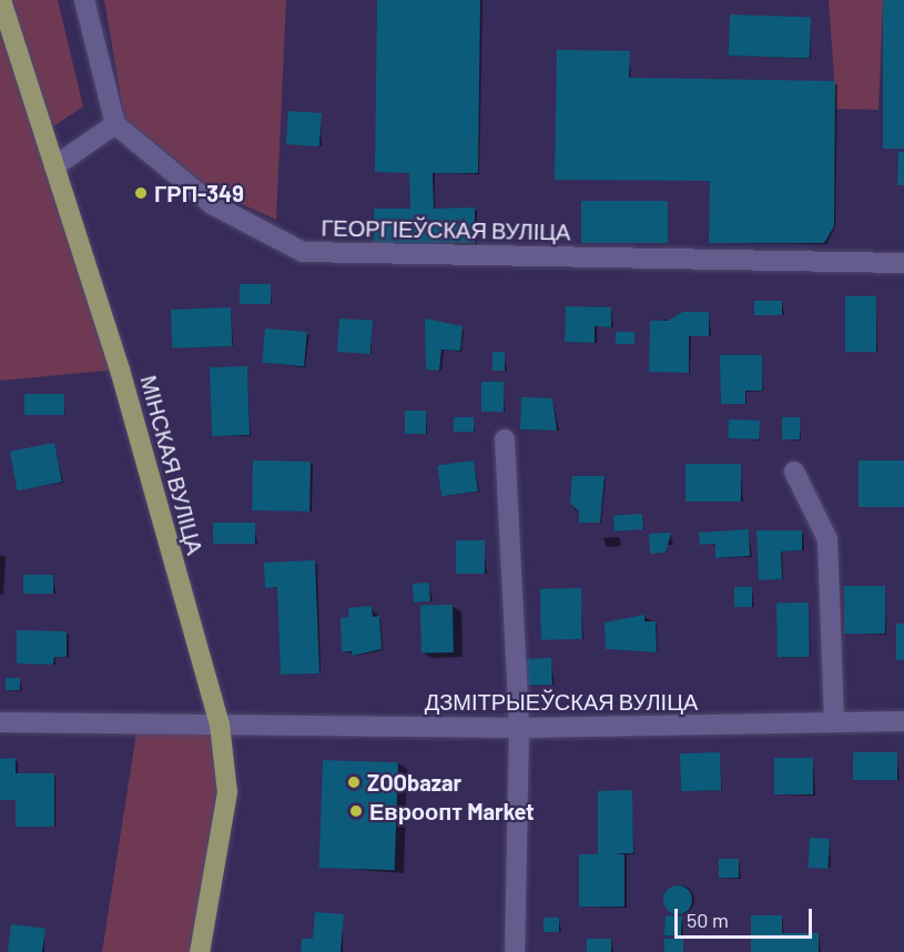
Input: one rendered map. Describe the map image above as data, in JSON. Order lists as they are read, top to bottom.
{
  "streets": {
    "main road": ["МІНСКАЯ ВУЛІЦА"],
    "street": ["ГЕОРГІЕЎСКАЯ ВУЛІЦА", "ДЗМІТРЫЕЎСКАЯ ВУЛІЦА"]
  },
  "crossings": [
    ["МІНСКАЯ ВУЛІЦА", "ДЗМІТРЫЕЎСКАЯ ВУЛІЦА"]
  ],
  "places": ["ГРП-349", "ZOObazar", "Евроопт Market"],
  "scale_bar": "50 m"
}
